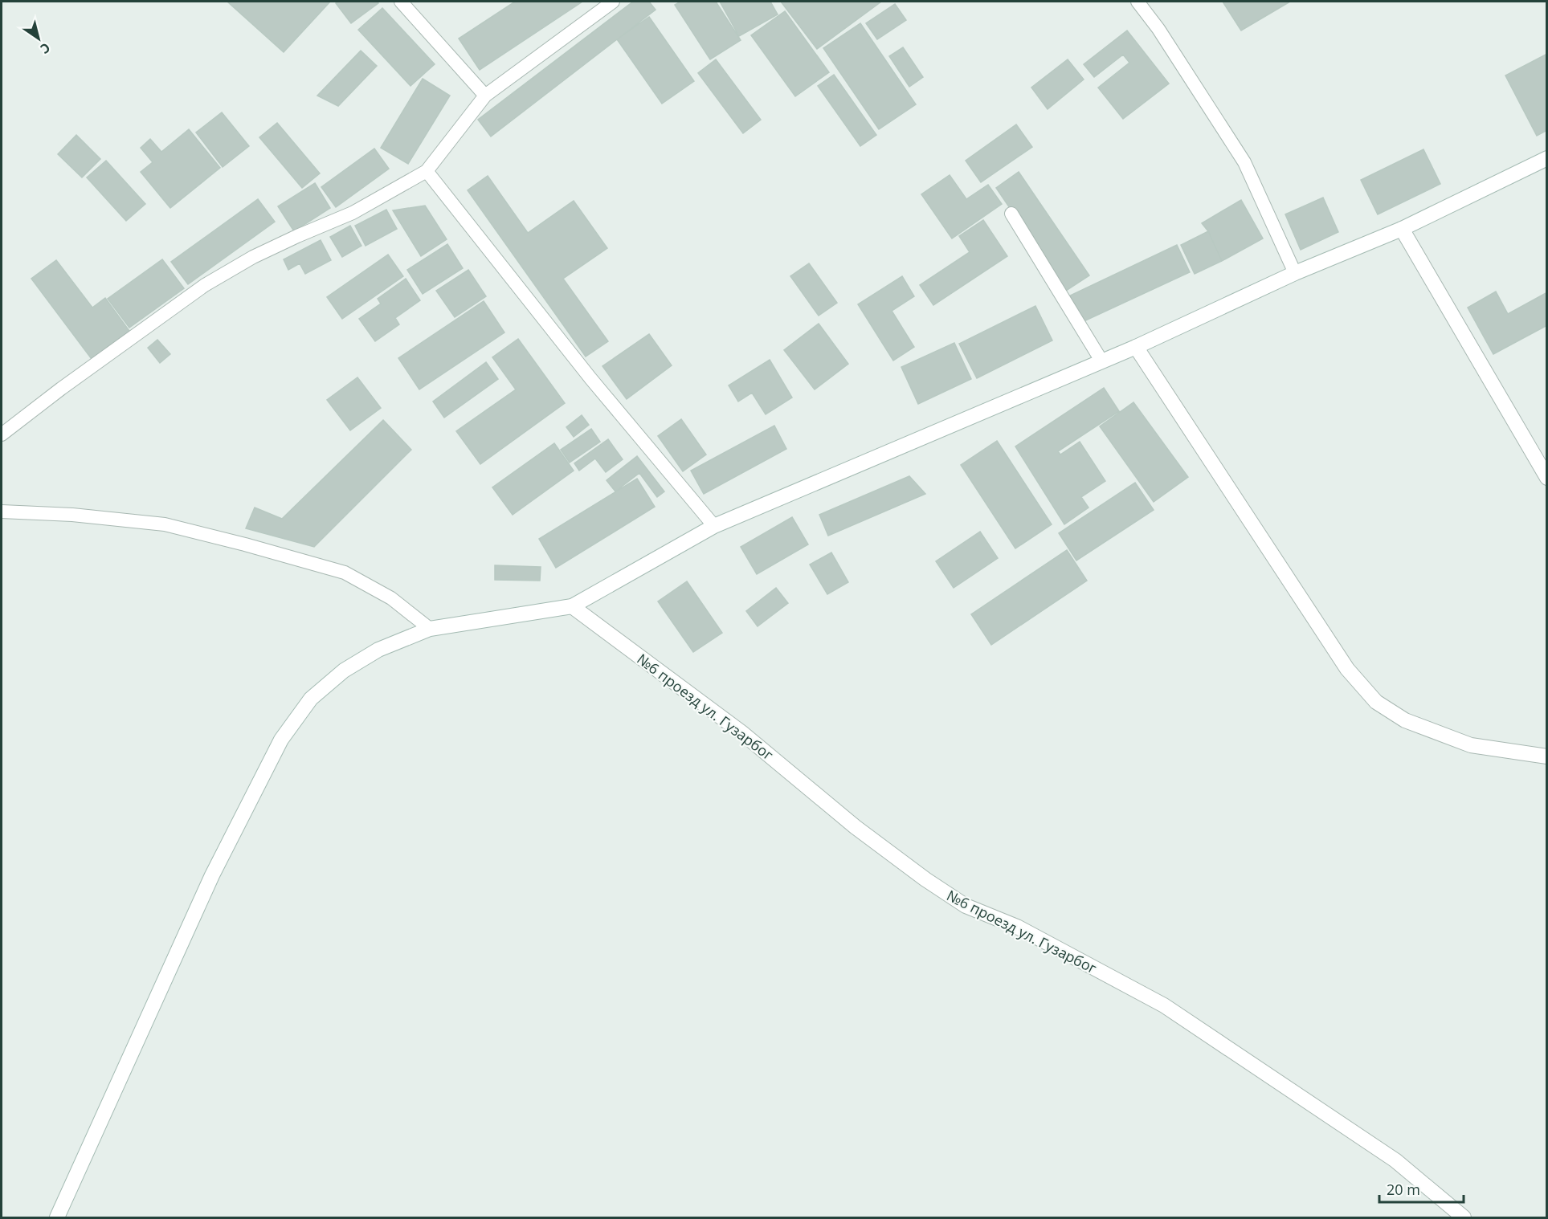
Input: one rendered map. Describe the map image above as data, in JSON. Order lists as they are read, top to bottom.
{
  "streets": {
    "street": ["№6 проезд ул. Гузарбог"]
  },
  "scale_bar": "20 m",
  "north": "bottom right"
}
